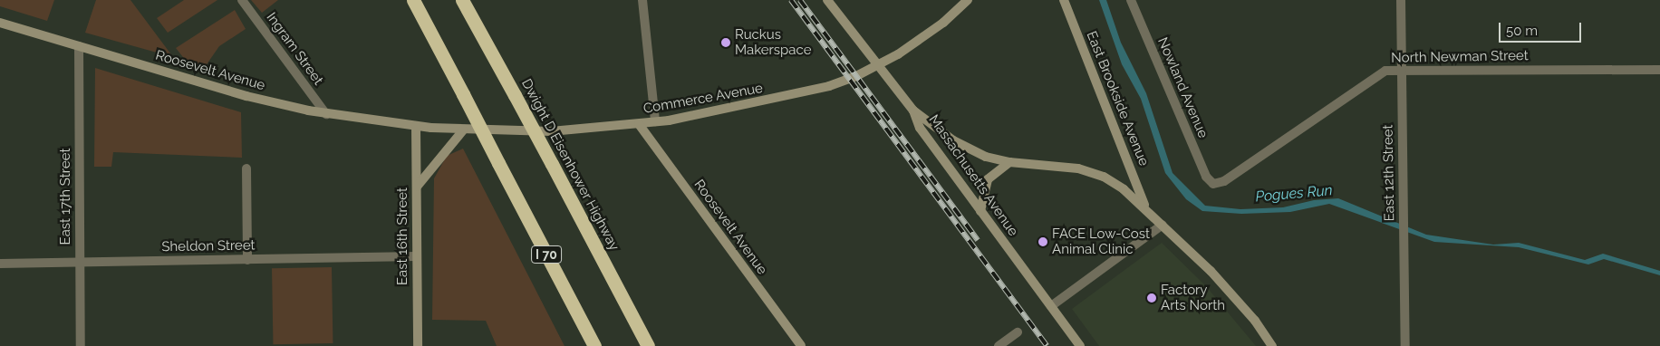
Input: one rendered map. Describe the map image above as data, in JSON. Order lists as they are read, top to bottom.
{
  "streets": {
    "highway": ["Dwight D Eisenhower Highway", "I 70"],
    "street": [
      "Ingram Street",
      "North Newman Street",
      "Roosevelt Avenue",
      "Nowland Avenue",
      "Commerce Avenue",
      "East Brookside Avenue",
      "East 12th Street",
      "Massachusetts Avenue",
      "East 17th Street",
      "East 16th Street",
      "Sheldon Street"
    ]
  },
  "crossings": [
    ["Ingram Street", "Roosevelt Avenue"],
    ["North Newman Street", "Nowland Avenue"],
    ["North Newman Street", "East 12th Street"],
    ["Roosevelt Avenue", "Commerce Avenue"],
    ["Roosevelt Avenue", "East 17th Street"],
    ["Roosevelt Avenue", "East 16th Street"],
    ["Commerce Avenue", "Massachusetts Avenue"],
    ["Commerce Avenue", "East 16th Street"],
    ["East Brookside Avenue", "Massachusetts Avenue"],
    ["East 17th Street", "Sheldon Street"],
    ["East 16th Street", "Sheldon Street"]
  ],
  "water": ["Pogues Run"],
  "places": ["Ruckus Makerspace", "FACE Low-Cost Animal Clinic", "Factory Arts North"],
  "scale_bar": "50 m"
}
